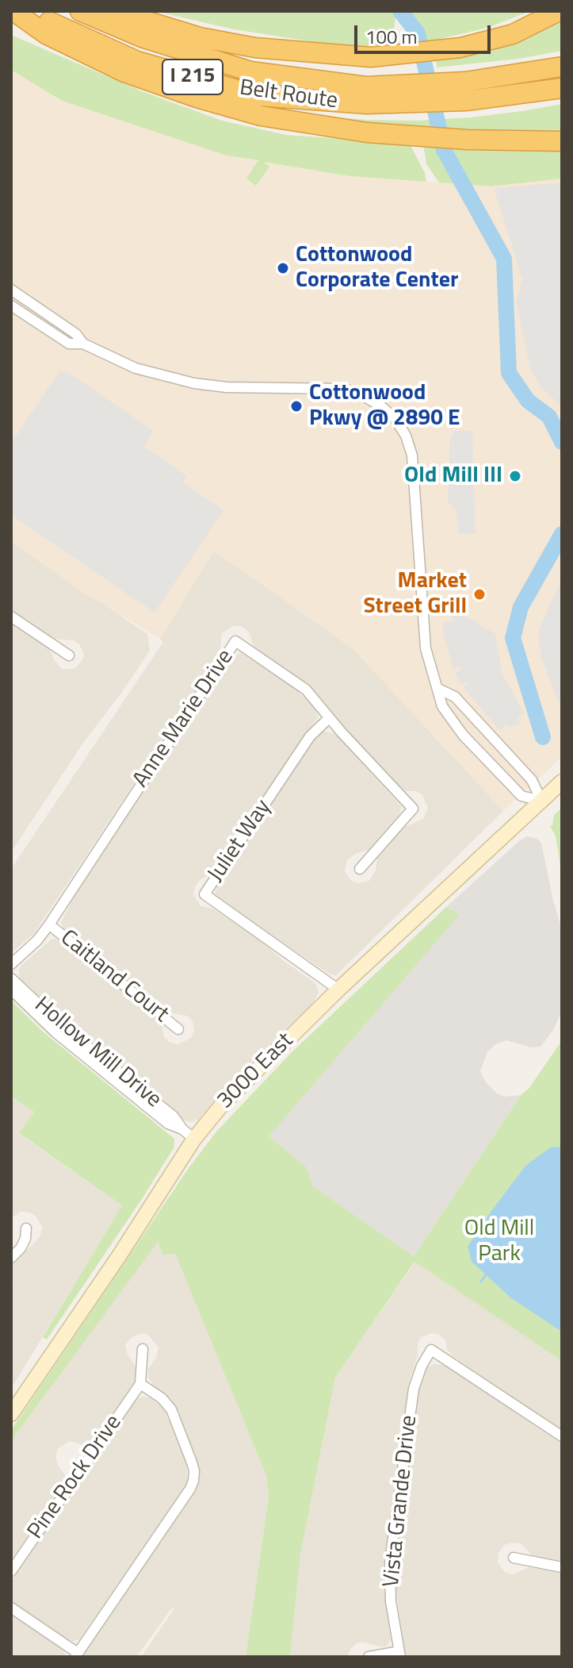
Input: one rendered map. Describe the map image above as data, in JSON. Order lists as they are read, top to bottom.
{
  "streets": {
    "highway": ["I 215", "Belt Route"],
    "main road": ["3000 East"],
    "street": [
      "Anne Marie Drive",
      "Juliet Way",
      "Caitland Court",
      "Hollow Mill Drive",
      "Pine Rock Drive",
      "Vista Grande Drive"
    ]
  },
  "crossings": [
    ["Anne Marie Drive", "Juliet Way"],
    ["Anne Marie Drive", "Caitland Court"],
    ["Juliet Way", "3000 East"],
    ["Hollow Mill Drive", "3000 East"]
  ],
  "parks": ["Old Mill Park"],
  "places": [
    "Cottonwood Corporate Center",
    "Cottonwood Pkwy @ 2890 E",
    "Old Mill III",
    "Market Street Grill"
  ],
  "scale_bar": "100 m"
}
